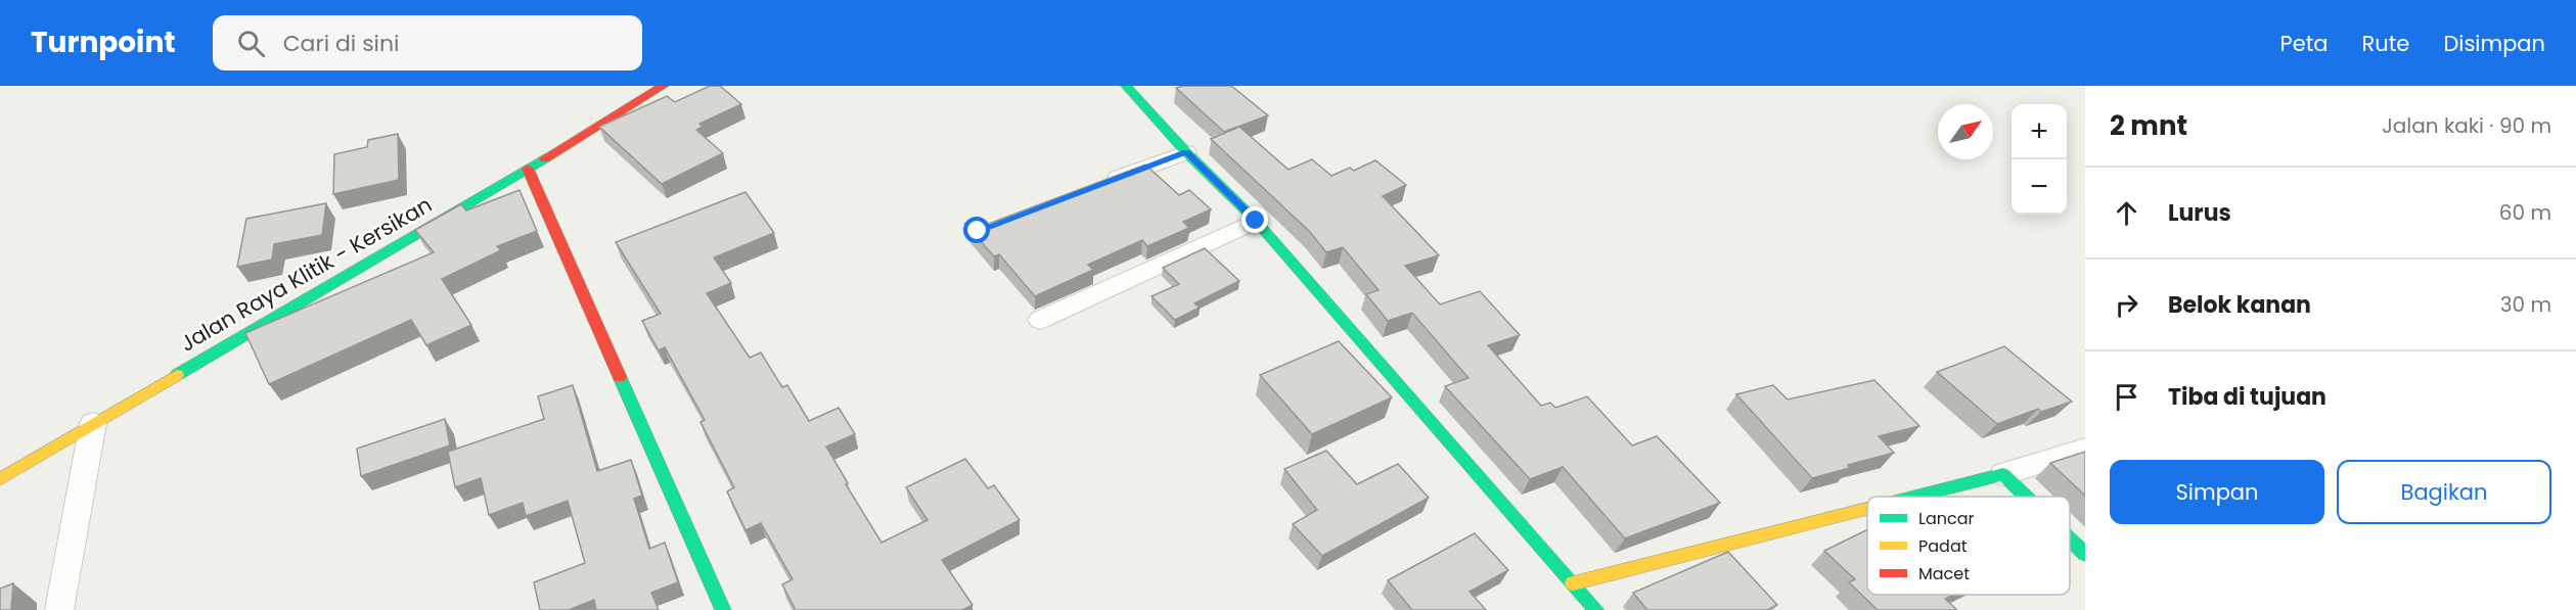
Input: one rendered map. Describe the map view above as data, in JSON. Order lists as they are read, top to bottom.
{
  "streets": {
    "street": ["Jalan Raya Klitik - Kersikan"]
  },
  "legend": ["Lancar", "Padat", "Macet"],
  "north": "top right",
  "page": {
    "header": "Turnpoint",
    "search": "Cari di sini",
    "nav": ["Peta", "Rute", "Disimpan"],
    "heading": ["2 mnt", "Jalan kaki · 90 m"],
    "map_buttons": ["+", "−"],
    "list": [
      ["Lurus", "60 m"],
      ["Belok kanan", "30 m"],
      "Tiba di tujuan"
    ],
    "buttons": ["Simpan", "Bagikan"]
  }
}
